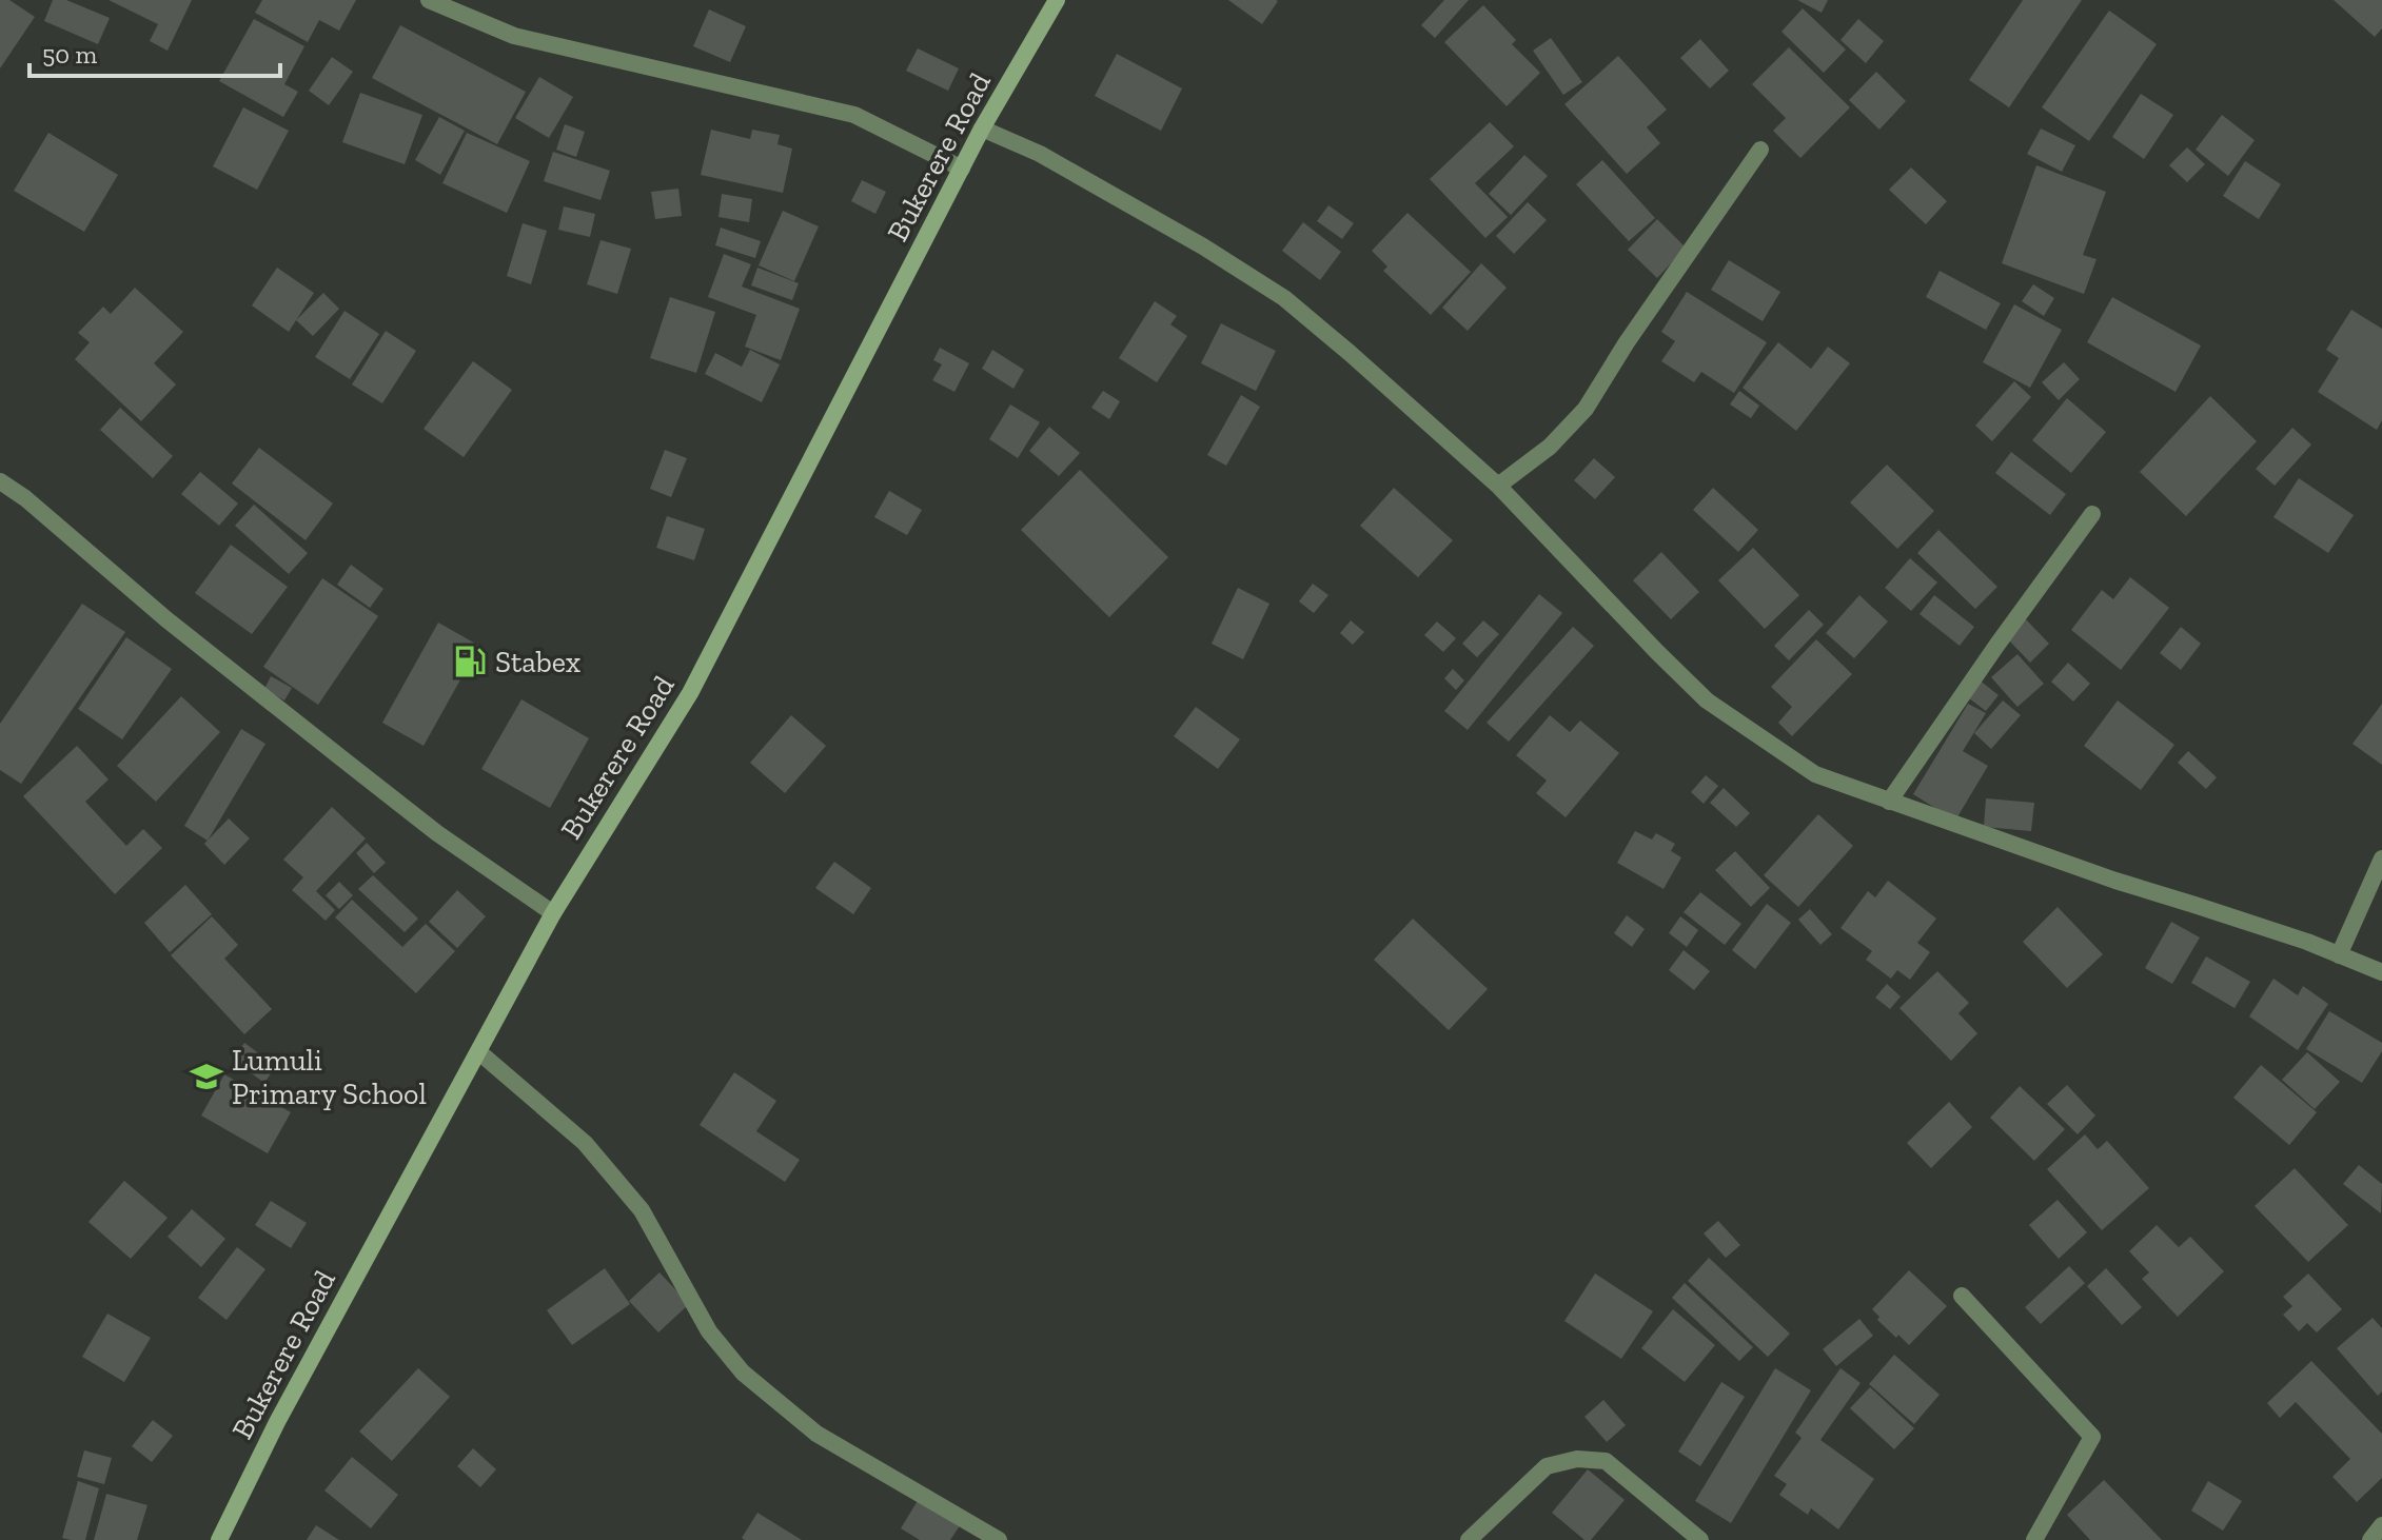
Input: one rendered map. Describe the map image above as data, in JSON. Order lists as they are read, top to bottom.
{
  "streets": {
    "main road": ["Bukerere Road"]
  },
  "places": {
    "fuel station": ["Stabex"],
    "school or university": ["Lumuli Primary School"]
  },
  "scale_bar": "50 m"
}
